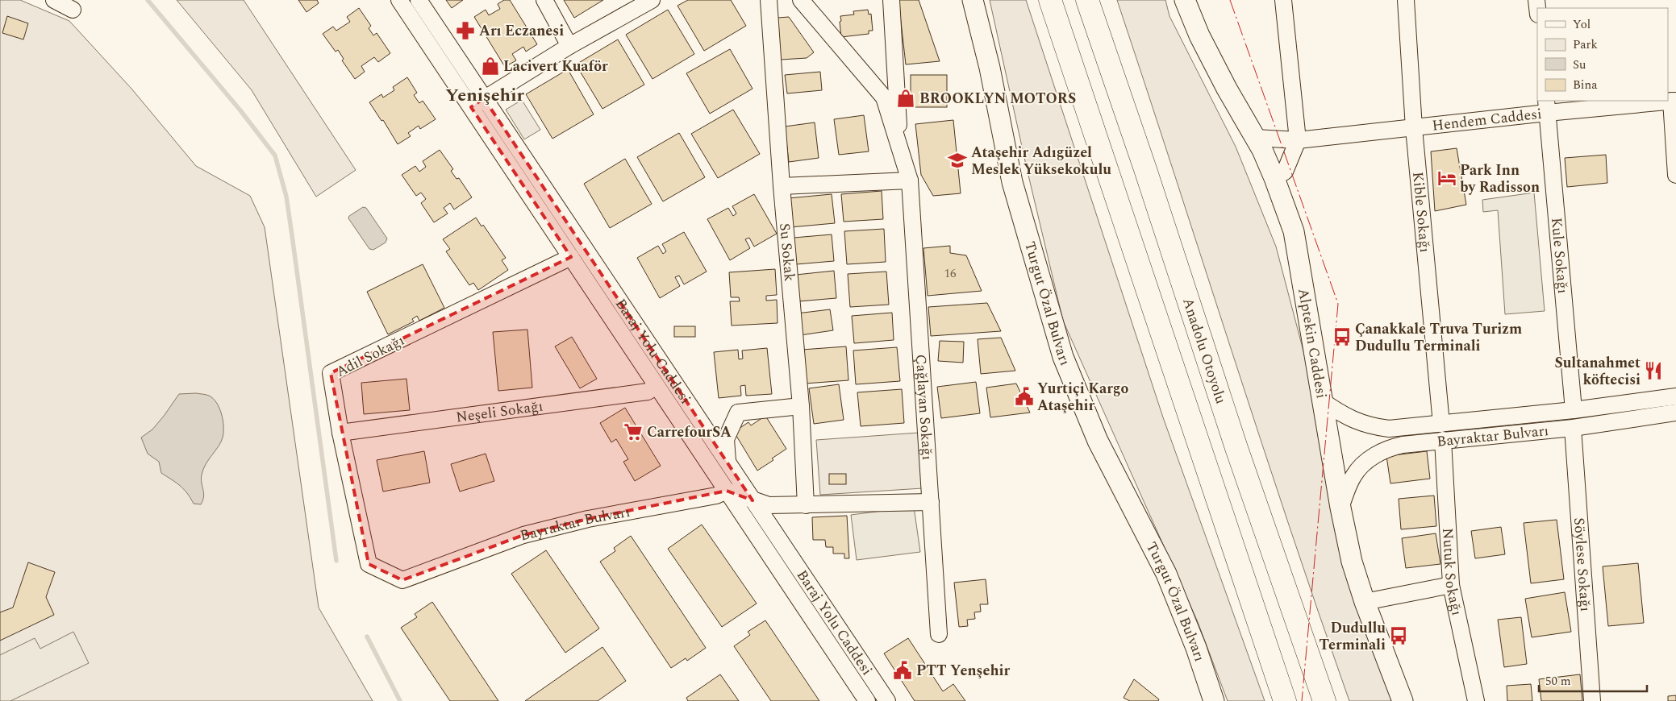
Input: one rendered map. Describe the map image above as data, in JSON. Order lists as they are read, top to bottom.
{
  "streets": {
    "highway": ["Anadolu Otoyolu"],
    "main road": ["Turgut Özal Bulvarı", "Alptekin Caddesi"],
    "street": [
      "Hendem Caddesi",
      "Kible Sokağı",
      "Su Sokak",
      "Kule Sokağı",
      "Baraj Yolu Caddesi",
      "Adil Sokağı",
      "Çağlayan Sokağı",
      "Neşeli Sokağı",
      "Bayraktar Bulvarı",
      "Söylese Sokağı",
      "Nutuk Sokağı"
    ]
  },
  "crossings": [
    ["Hendem Caddesi", "Kible Sokağı"],
    ["Hendem Caddesi", "Kule Sokağı"],
    ["Hendem Caddesi", "Alptekin Caddesi"],
    ["Kible Sokağı", "Bayraktar Bulvarı"],
    ["Kule Sokağı", "Bayraktar Bulvarı"],
    ["Alptekin Caddesi", "Bayraktar Bulvarı"],
    ["Baraj Yolu Caddesi", "Adil Sokağı"],
    ["Baraj Yolu Caddesi", "Neşeli Sokağı"],
    ["Baraj Yolu Caddesi", "Bayraktar Bulvarı"],
    ["Adil Sokağı", "Neşeli Sokağı"],
    ["Adil Sokağı", "Bayraktar Bulvarı"],
    ["Bayraktar Bulvarı", "Söylese Sokağı"],
    ["Bayraktar Bulvarı", "Nutuk Sokağı"]
  ],
  "districts": ["Yenişehir"],
  "places": {
    "pharmacy": ["Arı Eczanesi"],
    "shop": ["Lacivert Kuaför", "BROOKLYN MOTORS"],
    "school or university": ["Ataşehir Adıgüzel Meslek Yüksekokulu"],
    "hotel": ["Park Inn by Radisson"],
    "bus stop": ["Çanakkale Truva Turizm Dudullu Terminali", "Dudullu Terminali"],
    "restaurant": ["Sultanahmet köftecisi"],
    "public building": ["Yurtiçi Kargo Ataşehir", "PTT Yenşehir"],
    "supermarket": ["CarrefourSA"]
  },
  "house_numbers": ["16"],
  "legend": [
    "Yol",
    "Park",
    "Su",
    "Bina"
  ],
  "scale_bar": "50 m"
}
